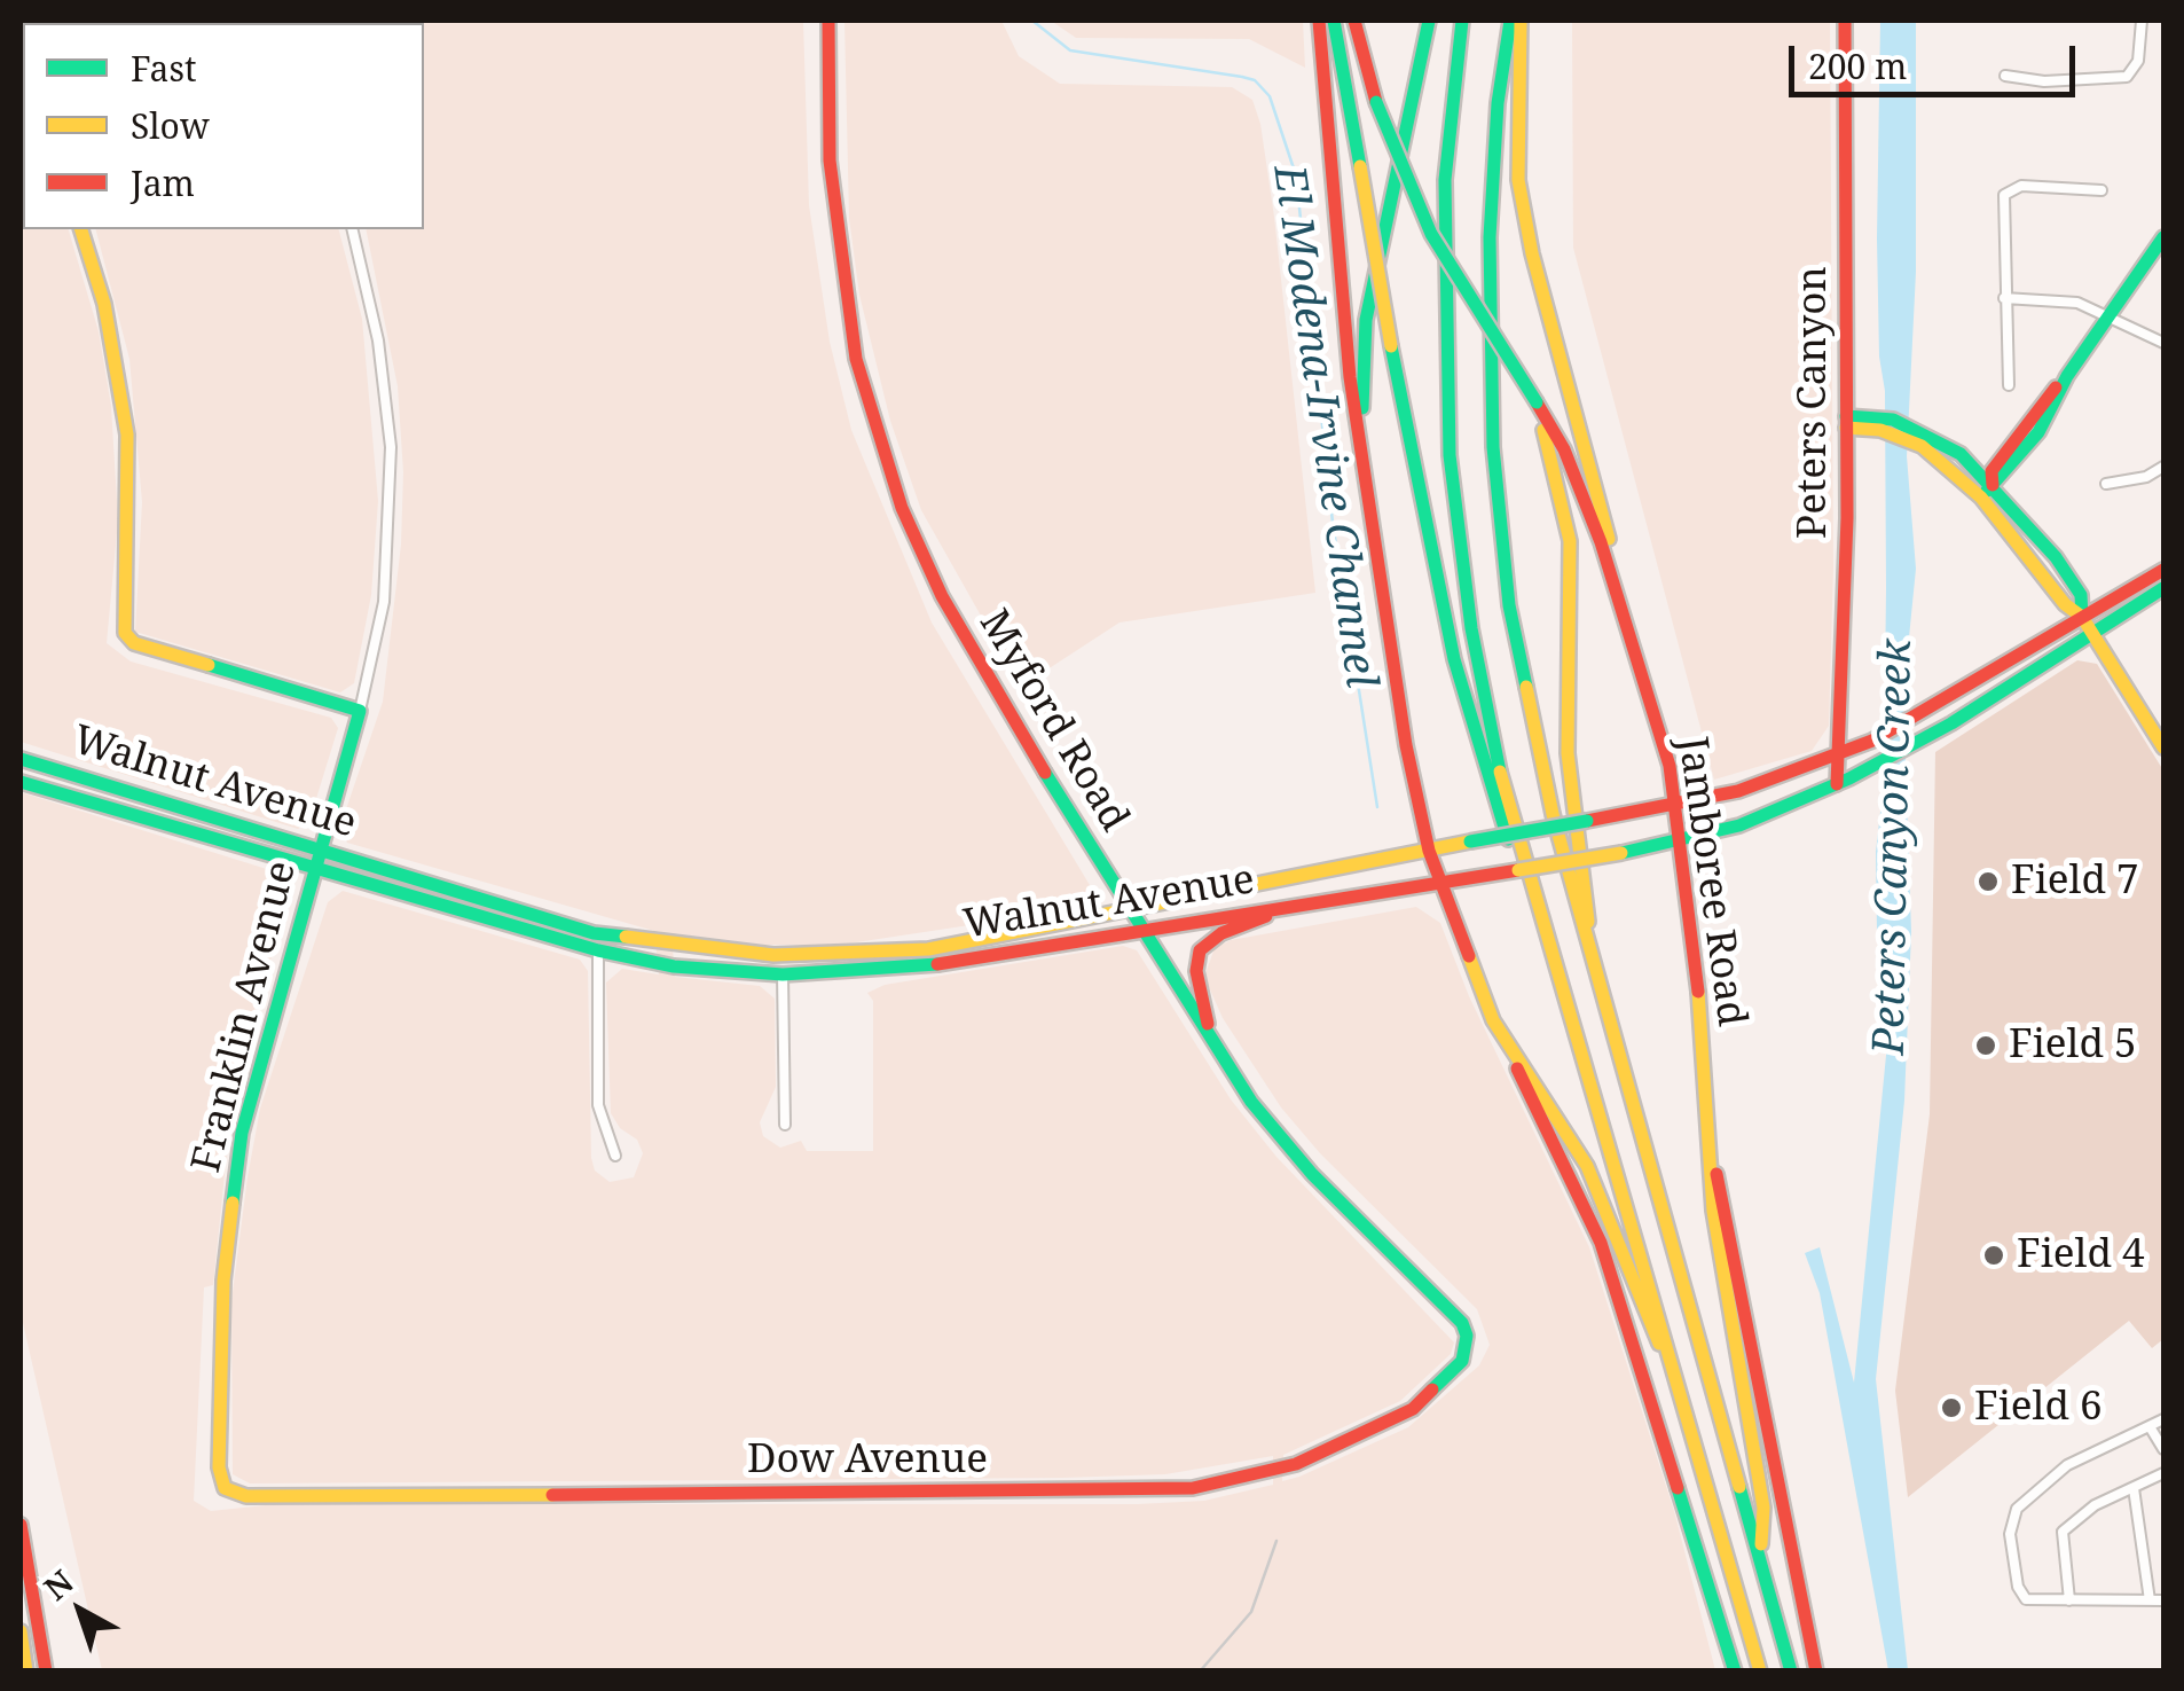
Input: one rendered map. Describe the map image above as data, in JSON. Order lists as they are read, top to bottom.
{
  "streets": {
    "main road": [
      "Peters Canyon",
      "Myford Road",
      "Walnut Avenue",
      "Jamboree Road",
      "Franklin Avenue",
      "Dow Avenue"
    ]
  },
  "crossings": [
    ["Peters Canyon", "Walnut Avenue"],
    ["Myford Road", "Walnut Avenue"],
    ["Myford Road", "Dow Avenue"],
    ["Walnut Avenue", "Jamboree Road"],
    ["Walnut Avenue", "Franklin Avenue"],
    ["Franklin Avenue", "Dow Avenue"]
  ],
  "water": ["El Modena-Irvine Channel", "Peters Canyon Creek"],
  "places": [
    "Field 7",
    "Field 5",
    "Field 4",
    "Field 6"
  ],
  "legend": ["Fast", "Slow", "Jam"],
  "scale_bar": "200 m",
  "north": "top left"
}
